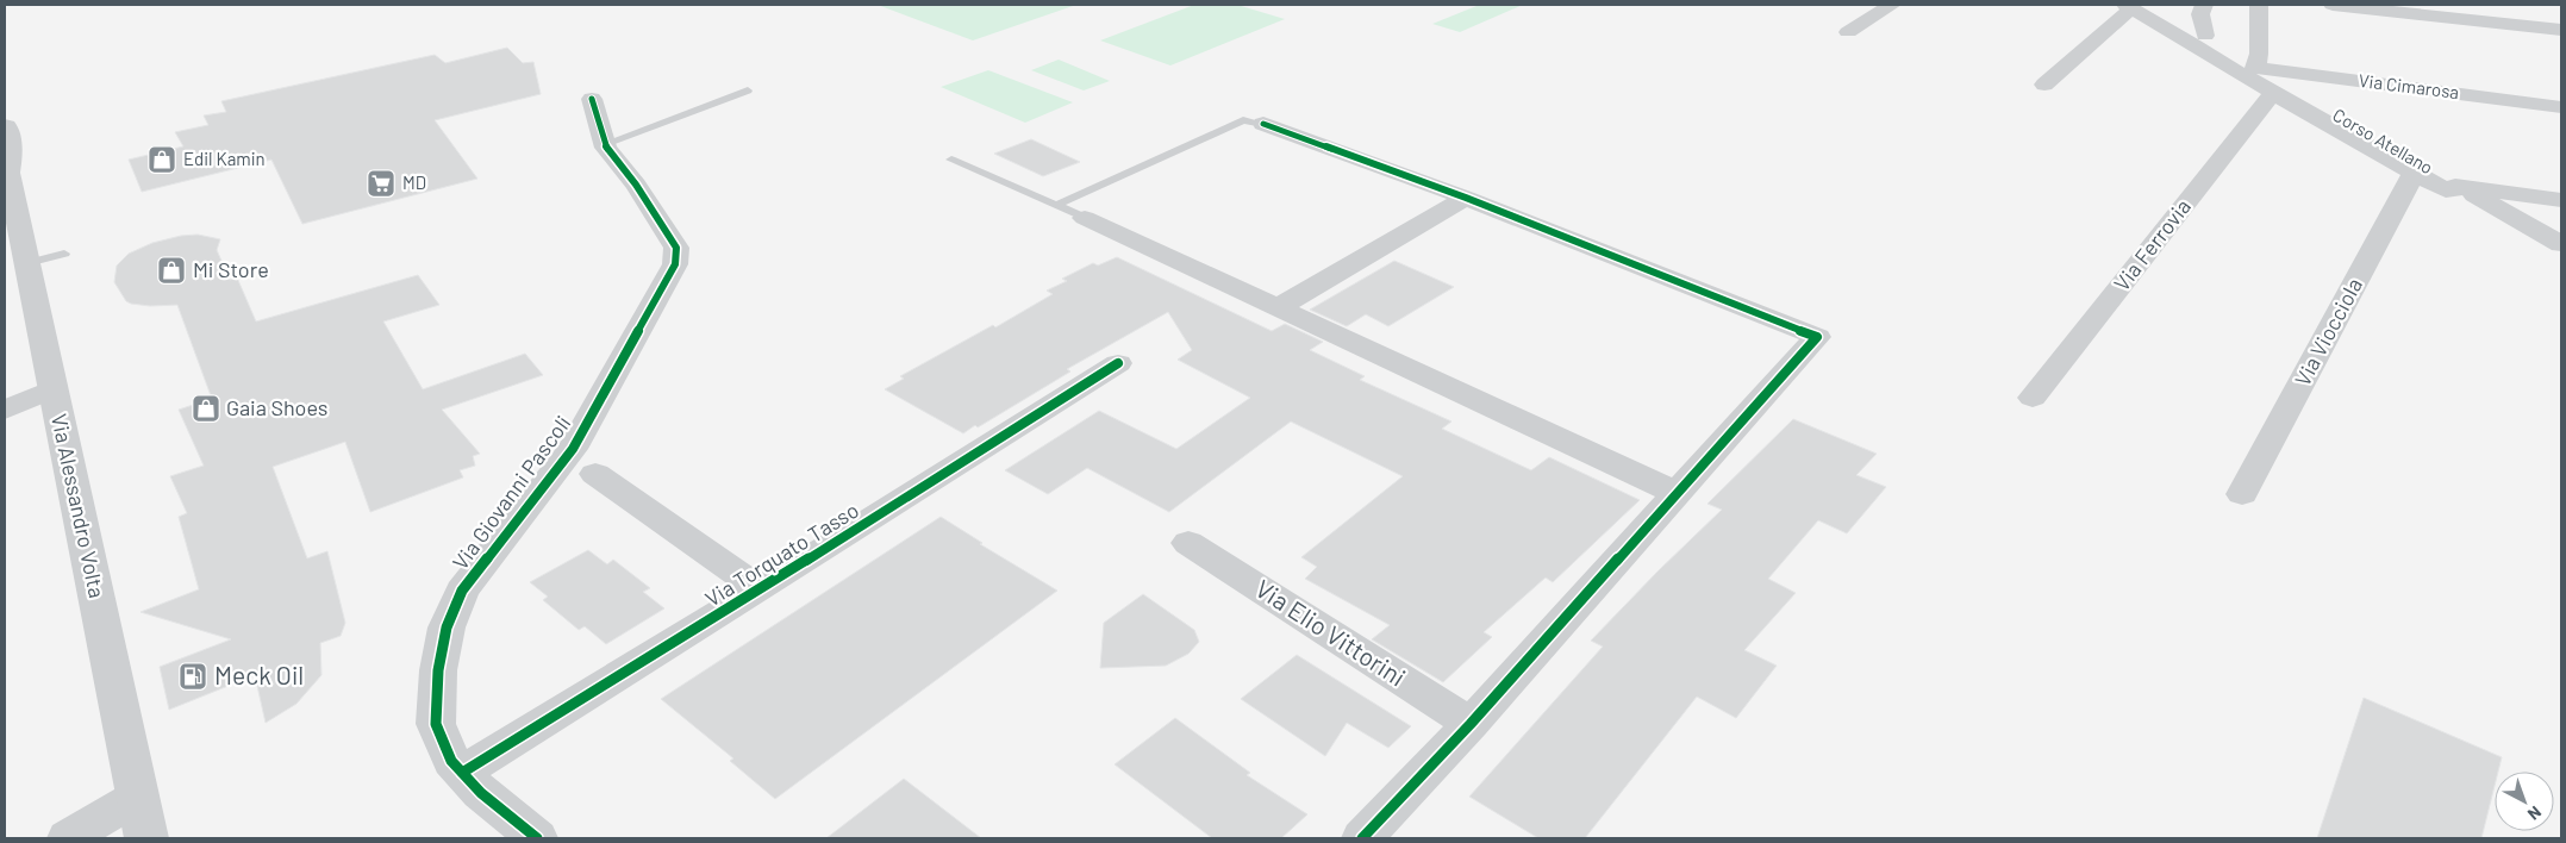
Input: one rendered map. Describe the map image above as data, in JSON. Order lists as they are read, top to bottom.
{
  "streets": {
    "street": [
      "Via Cimarosa",
      "Corso Atellano",
      "Via Ferrovia",
      "Via Viocciola",
      "Via Giovanni Pascoli",
      "Via Alessandro Volta",
      "Via Torquato Tasso",
      "Via Elio Vittorini"
    ]
  },
  "crossings": [
    ["Via Cimarosa", "Corso Atellano"],
    ["Via Giovanni Pascoli", "Via Torquato Tasso"]
  ],
  "places": {
    "shop": ["Edil Kamin", "Mi Store", "Gaia Shoes"],
    "supermarket": ["MD"],
    "fuel station": ["Meck Oil"]
  },
  "north": "bottom right"
}
